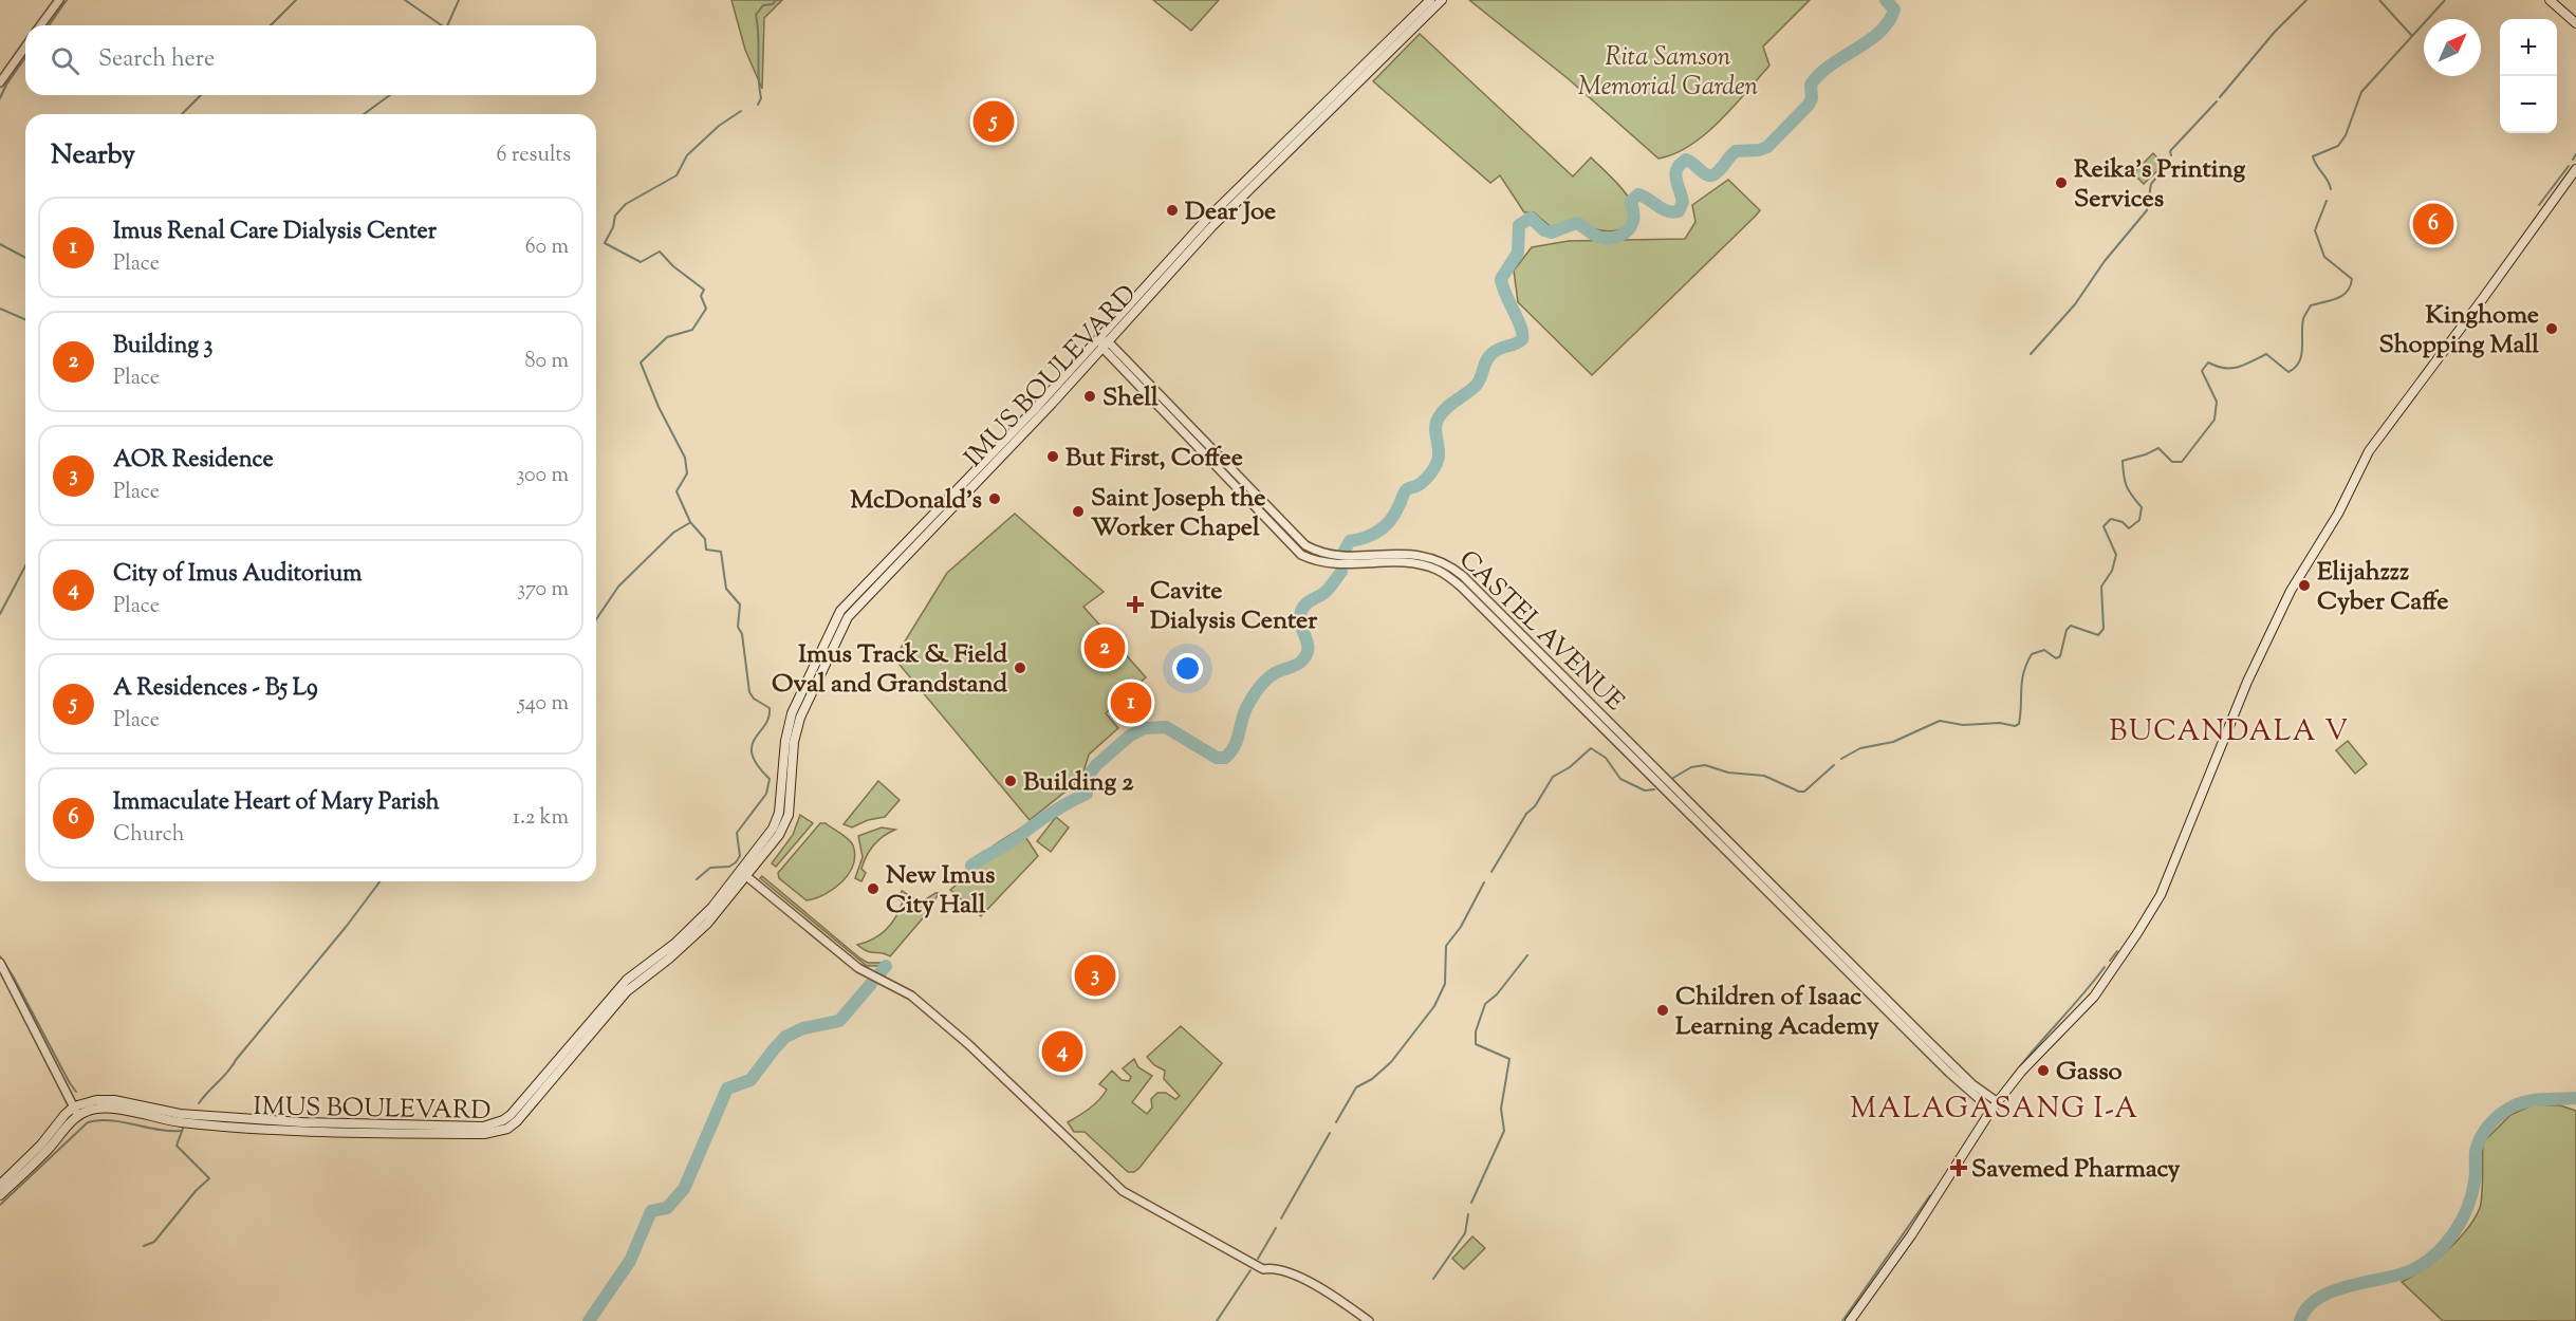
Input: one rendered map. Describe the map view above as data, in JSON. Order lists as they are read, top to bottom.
{
  "streets": {
    "main road": ["IMUS BOULEVARD"],
    "street": ["CASTEL AVENUE"]
  },
  "crossings": [
    ["IMUS BOULEVARD", "CASTEL AVENUE"]
  ],
  "districts": ["BUCANDALA V", "MALAGASANG I-A"],
  "parks": ["Rita Samson Memorial Garden"],
  "places": {
    "other": [
      "Reika's Printing Services",
      "Dear Joe",
      "Kinghome Shopping Mall",
      "Shell",
      "But First, Coffee",
      "McDonald's",
      "Saint Joseph the Worker Chapel",
      "Elijahzzz Cyber Caffe",
      "Imus Track & Field Oval and Grandstand",
      "Building 2",
      "New Imus City Hall",
      "Children of Isaac Learning Academy",
      "Gasso"
    ],
    "health": ["Cavite Dialysis Center", "Savemed Pharmacy"]
  },
  "north": "top right",
  "page": {
    "map_buttons": ["+", "−"],
    "search": "Search here",
    "pins": [
      "5",
      "6",
      "2",
      "1",
      "3",
      "4"
    ],
    "heading": ["Nearby", "6 results"],
    "list": [
      {
        "mark": "1",
        "name": "Imus Renal Care Dialysis Center",
        "note": "Place",
        "value": "60 m"
      },
      {
        "mark": "2",
        "name": "Building 3",
        "note": "Place",
        "value": "80 m"
      },
      {
        "mark": "3",
        "name": "AOR Residence",
        "note": "Place",
        "value": "300 m"
      },
      {
        "mark": "4",
        "name": "City of Imus Auditorium",
        "note": "Place",
        "value": "370 m"
      },
      {
        "mark": "5",
        "name": "A Residences - B5 L9",
        "note": "Place",
        "value": "540 m"
      },
      {
        "mark": "6",
        "name": "Immaculate Heart of Mary Parish",
        "note": "Church",
        "value": "1.2 km"
      }
    ]
  }
}
